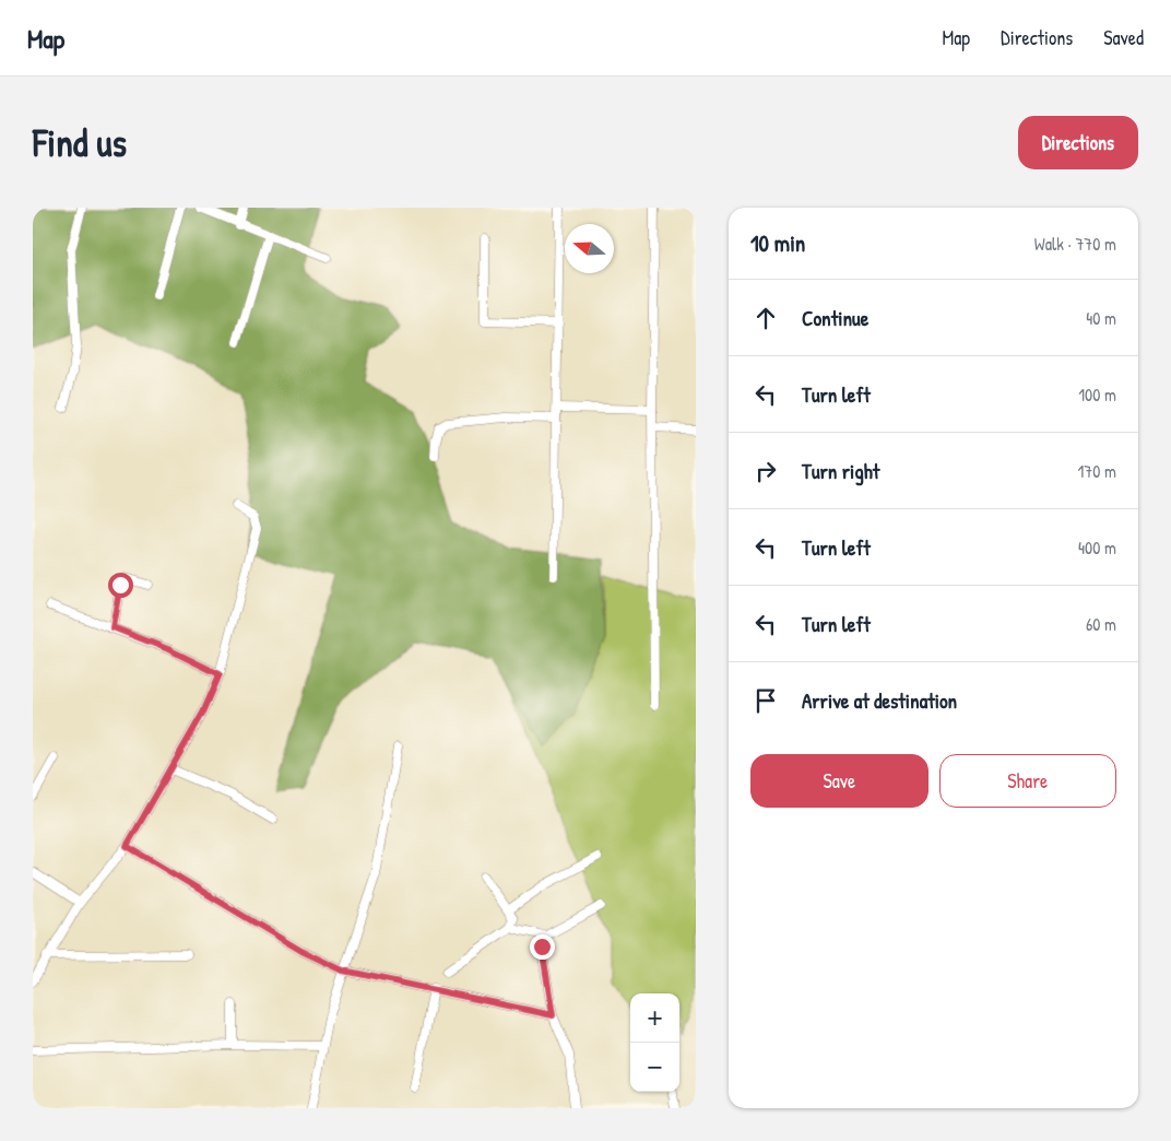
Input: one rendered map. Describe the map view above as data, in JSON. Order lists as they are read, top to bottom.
{
  "north": "left",
  "page": {
    "header": "Map",
    "nav": ["Map", "Directions", "Saved"],
    "buttons": [
      "Directions",
      ["Save", "Share"]
    ],
    "title": "Find us",
    "heading": ["10 min", "Walk · 770 m"],
    "list": [
      ["Continue", "40 m"],
      ["Turn left", "100 m"],
      ["Turn right", "170 m"],
      ["Turn left", "400 m"],
      ["Turn left", "60 m"],
      "Arrive at destination"
    ],
    "map_buttons": ["+", "−"]
  }
}
